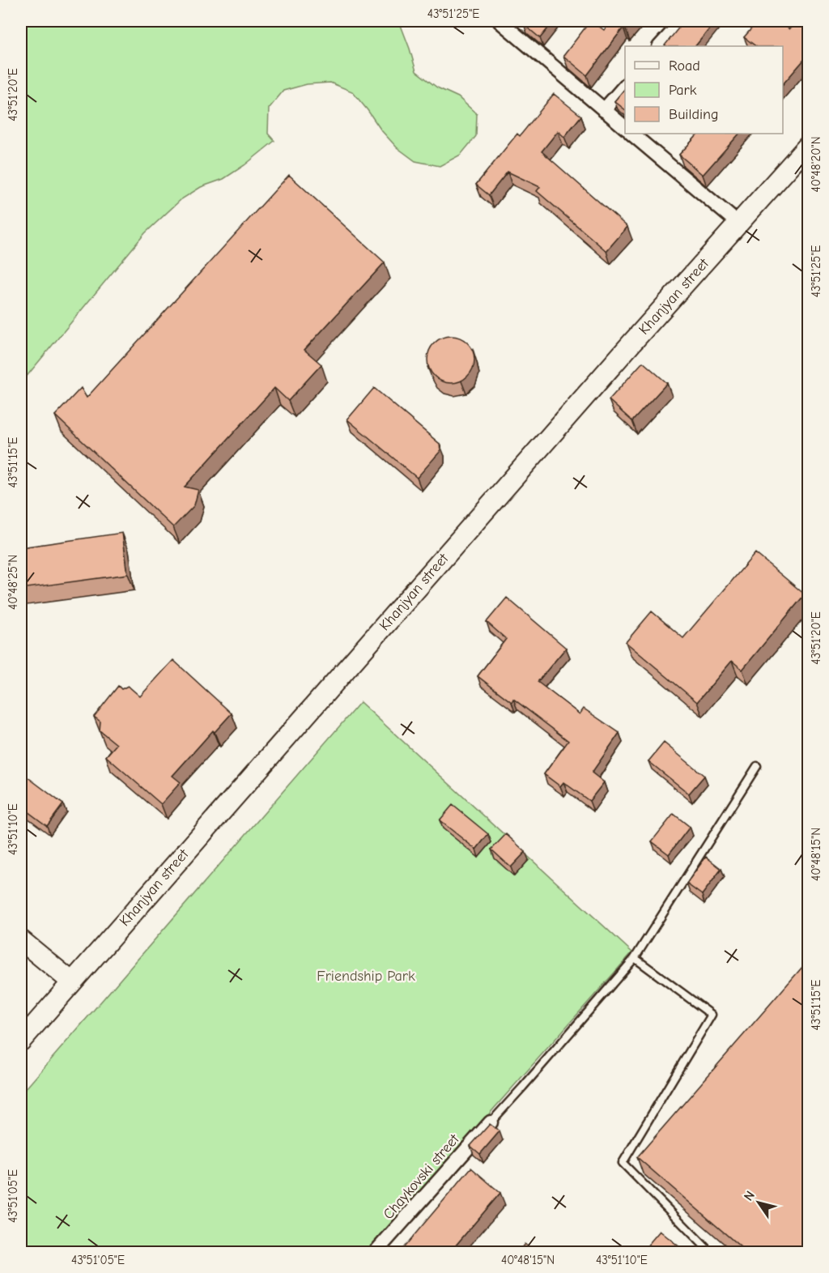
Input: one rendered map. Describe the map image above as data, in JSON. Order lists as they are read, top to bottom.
{
  "streets": {
    "main road": ["Khanjyan street"],
    "street": ["Chaykovski street"]
  },
  "parks": ["Friendship Park"],
  "legend": ["Road", "Park", "Building"],
  "north": "top left",
  "coordinates": [
    "43°51'25\"E",
    "43°51'20\"E",
    "40°48'20\"N",
    "43°51'15\"E",
    "40°48'25\"N",
    "43°51'10\"E",
    "40°48'15\"N",
    "43°51'05\"E"
  ]
}
